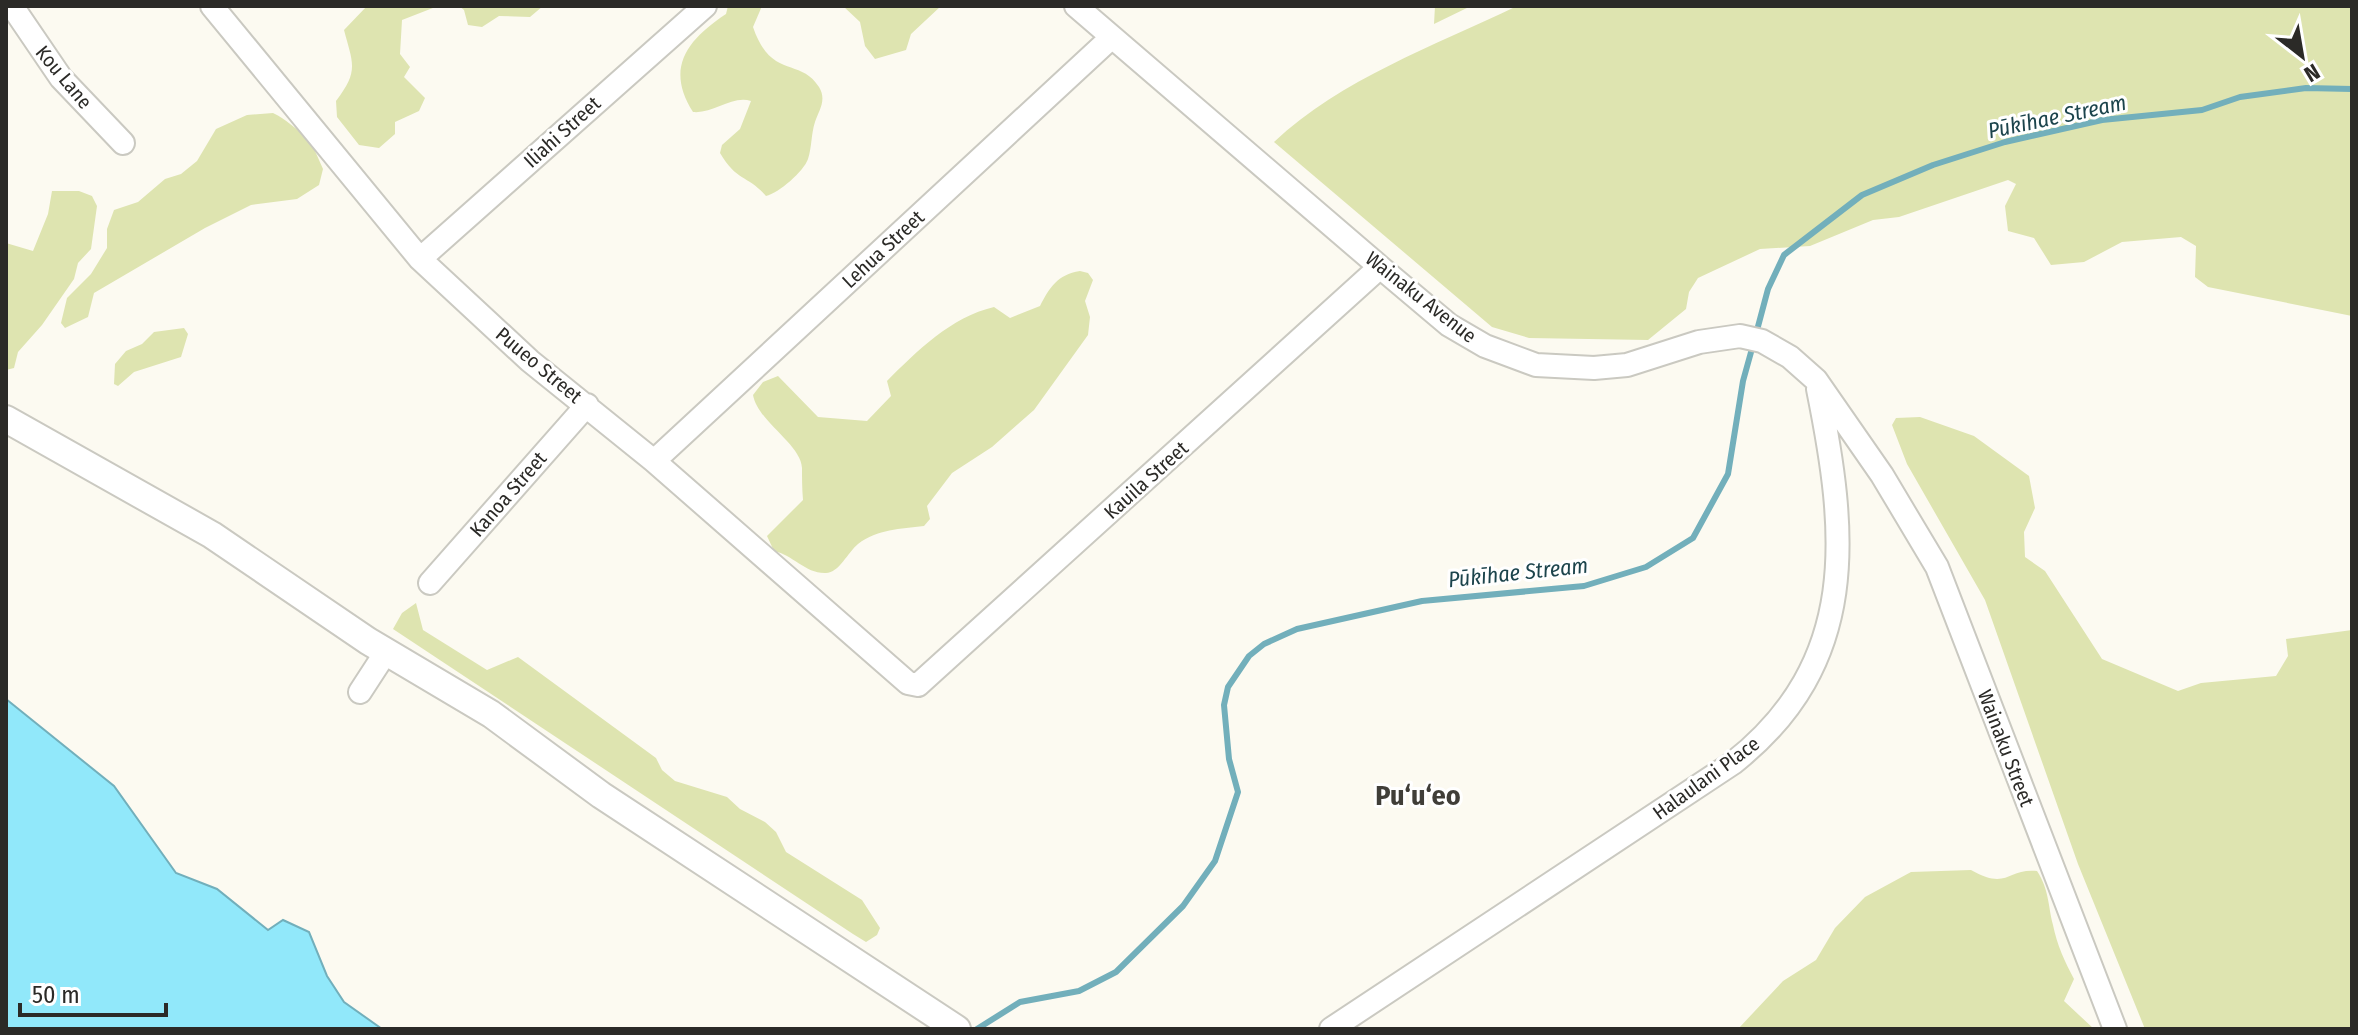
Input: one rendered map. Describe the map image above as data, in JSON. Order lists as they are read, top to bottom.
{
  "streets": {
    "street": [
      "Kou Lane",
      "Iliahi Street",
      "Lehua Street",
      "Wainaku Avenue",
      "Puueo Street",
      "Kauila Street",
      "Kanoa Street",
      "Wainaku Street",
      "Halaulani Place"
    ]
  },
  "crossings": [
    ["Iliahi Street", "Puueo Street"],
    ["Lehua Street", "Wainaku Avenue"],
    ["Lehua Street", "Puueo Street"],
    ["Wainaku Avenue", "Kauila Street"],
    ["Wainaku Avenue", "Wainaku Street"],
    ["Wainaku Avenue", "Halaulani Place"],
    ["Puueo Street", "Kauila Street"],
    ["Puueo Street", "Kanoa Street"]
  ],
  "districts": ["Pu‘u‘eo"],
  "water": ["Pūkīhae Stream"],
  "scale_bar": "50 m",
  "north": "bottom right"
}
